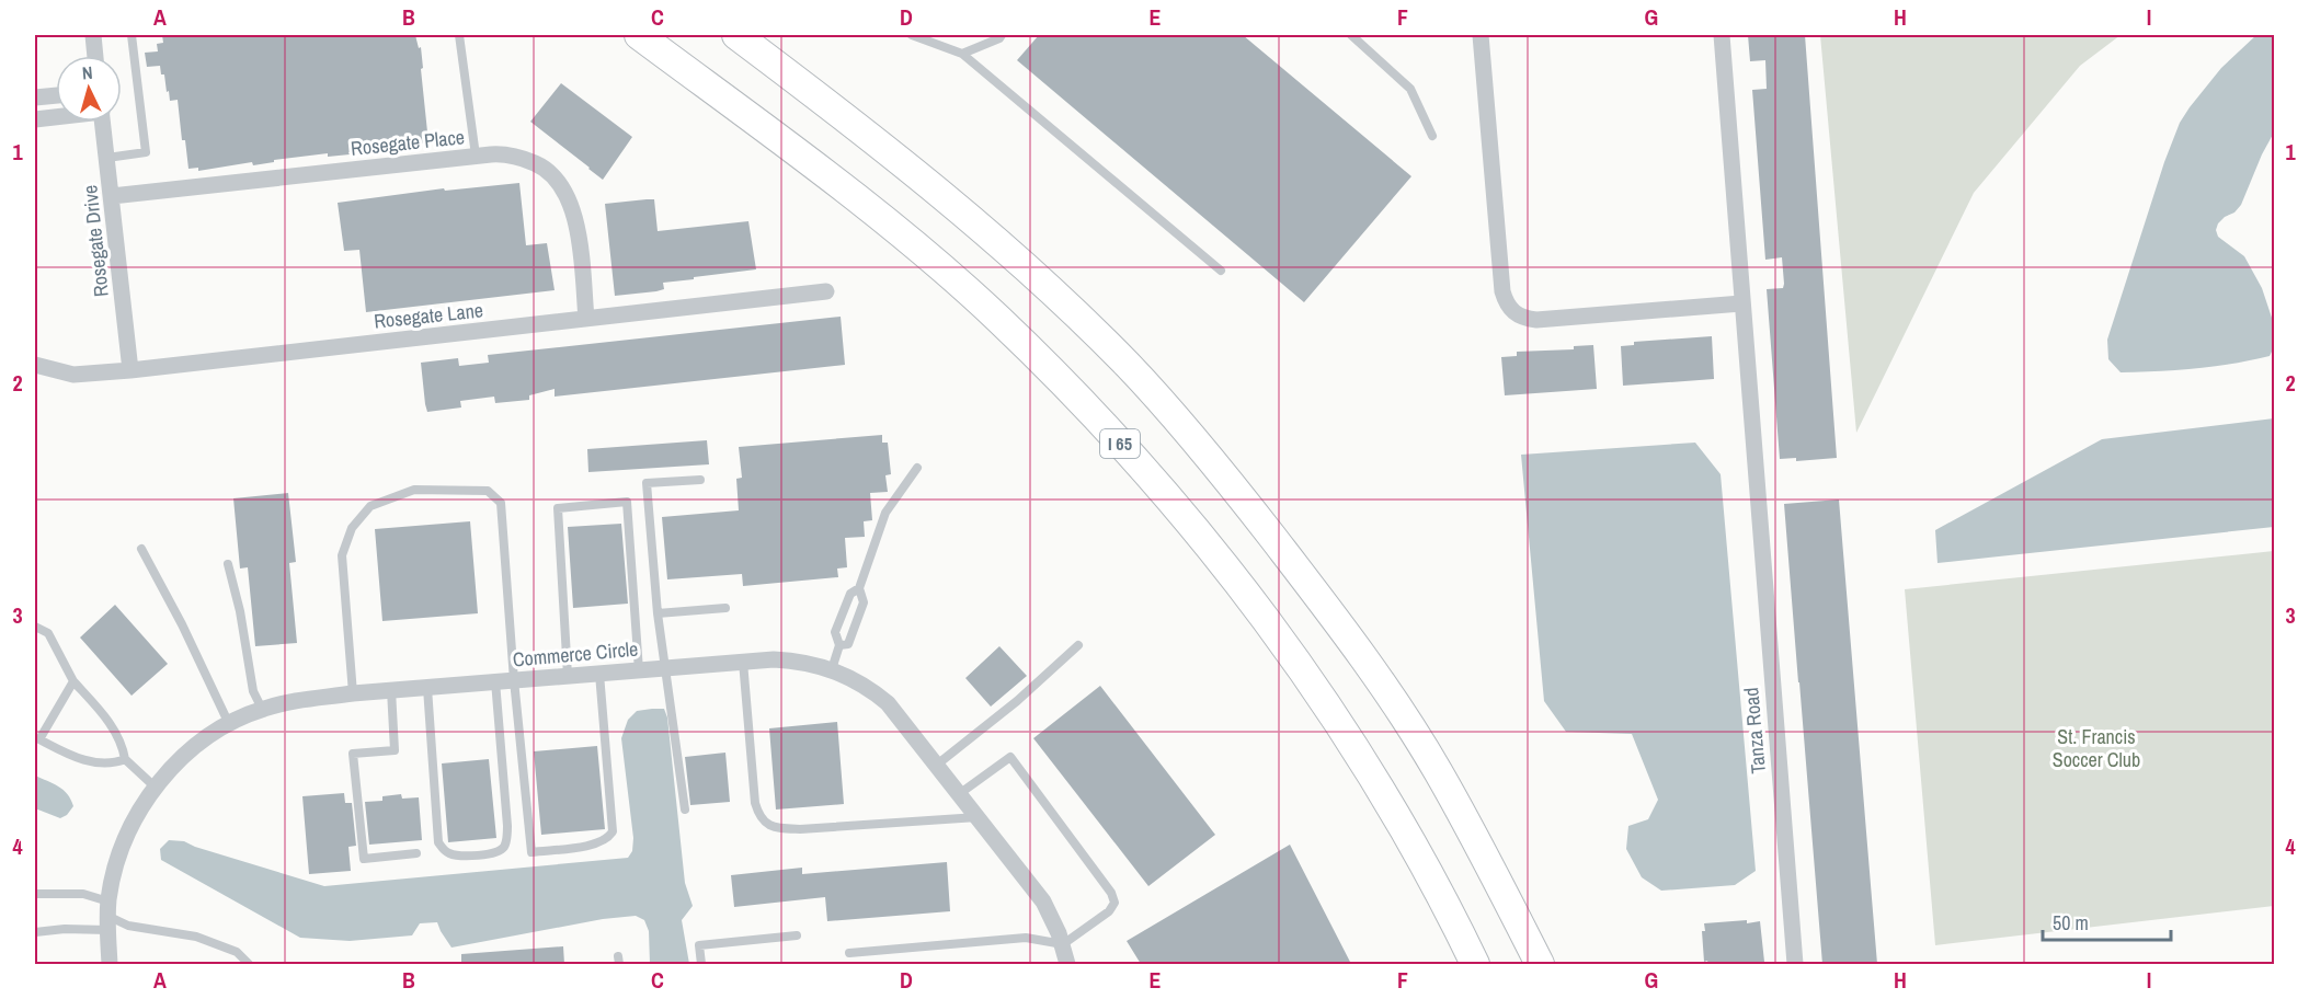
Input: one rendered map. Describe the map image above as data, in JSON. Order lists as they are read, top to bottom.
{
  "streets": {
    "highway": ["I 65"],
    "street": [
      "Rosegate Place",
      "Rosegate Drive",
      "Rosegate Lane",
      "Commerce Circle",
      "Tanza Road"
    ]
  },
  "crossings": [
    ["Rosegate Place", "Rosegate Drive"],
    ["Rosegate Place", "Rosegate Lane"],
    ["Rosegate Drive", "Rosegate Lane"]
  ],
  "parks": ["St. Francis Soccer Club"],
  "scale_bar": "50 m",
  "north": "top",
  "grid": {
    "columns": [
      "A",
      "B",
      "C",
      "D",
      "E",
      "F",
      "G",
      "H",
      "I"
    ],
    "rows": [
      "1",
      "2",
      "3",
      "4"
    ]
  }
}
